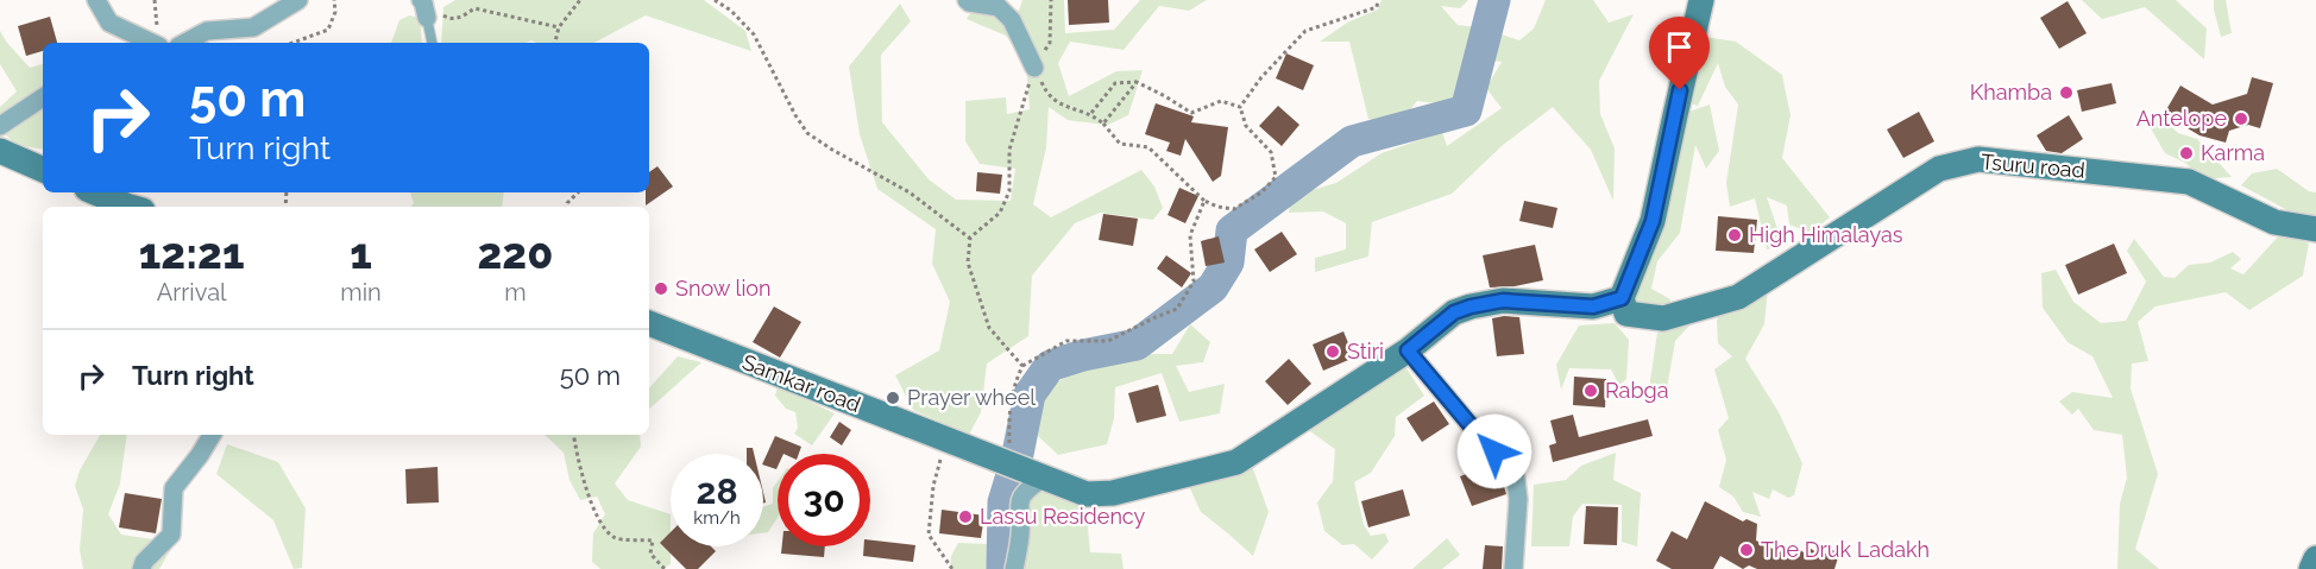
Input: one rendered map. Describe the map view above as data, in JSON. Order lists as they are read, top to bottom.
{
  "streets": {
    "street": ["Tsuru road", "Samkar road"]
  },
  "crossings": [
    ["Tsuru road", "Samkar road"]
  ],
  "places": [
    "Khamba",
    "Antelope",
    "Karma",
    "High Himalayas",
    "Snow lion",
    "Stiri",
    "Rabga",
    "Prayer wheel",
    "Lassu Residency",
    "The Druk Ladakh"
  ],
  "page": {
    "turn": ["50 m", "Turn right"],
    "eta": [
      "12:21",
      "Arrival",
      "1",
      "min",
      "220",
      "m"
    ],
    "list": [
      {
        "name": "Turn right",
        "value": "50 m"
      }
    ],
    "speed": "28 km/h",
    "limit": "30"
  }
}
